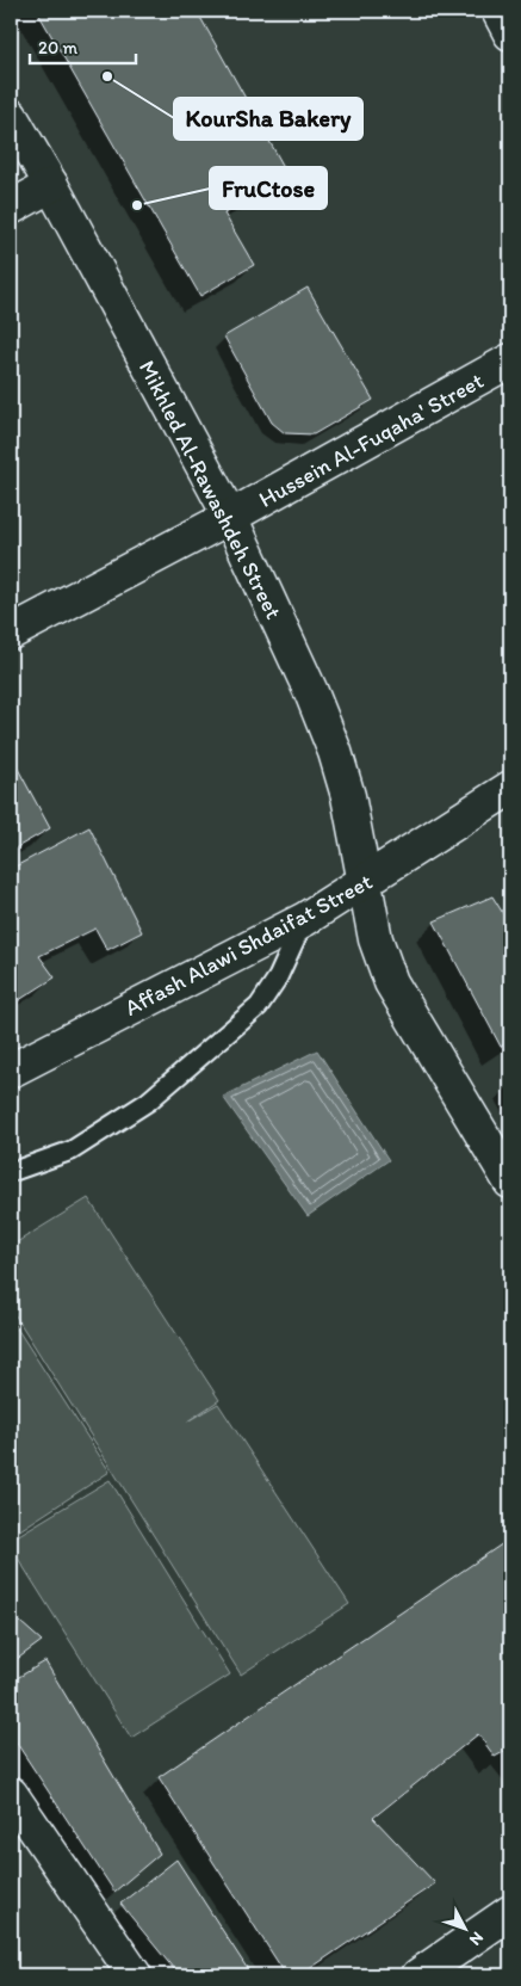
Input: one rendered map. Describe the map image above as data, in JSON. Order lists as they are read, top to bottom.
{
  "streets": {
    "street": ["Hussein Al-Fuqaha' Street", "Mikhled Al-Rawashdeh Street", "Affash Alawi Shdaifat Street"]
  },
  "crossings": [
    ["Hussein Al-Fuqaha' Street", "Mikhled Al-Rawashdeh Street"],
    ["Mikhled Al-Rawashdeh Street", "Affash Alawi Shdaifat Street"]
  ],
  "places": ["KourSha Bakery", "FruCtose"],
  "scale_bar": "20 m",
  "north": "bottom right"
}
